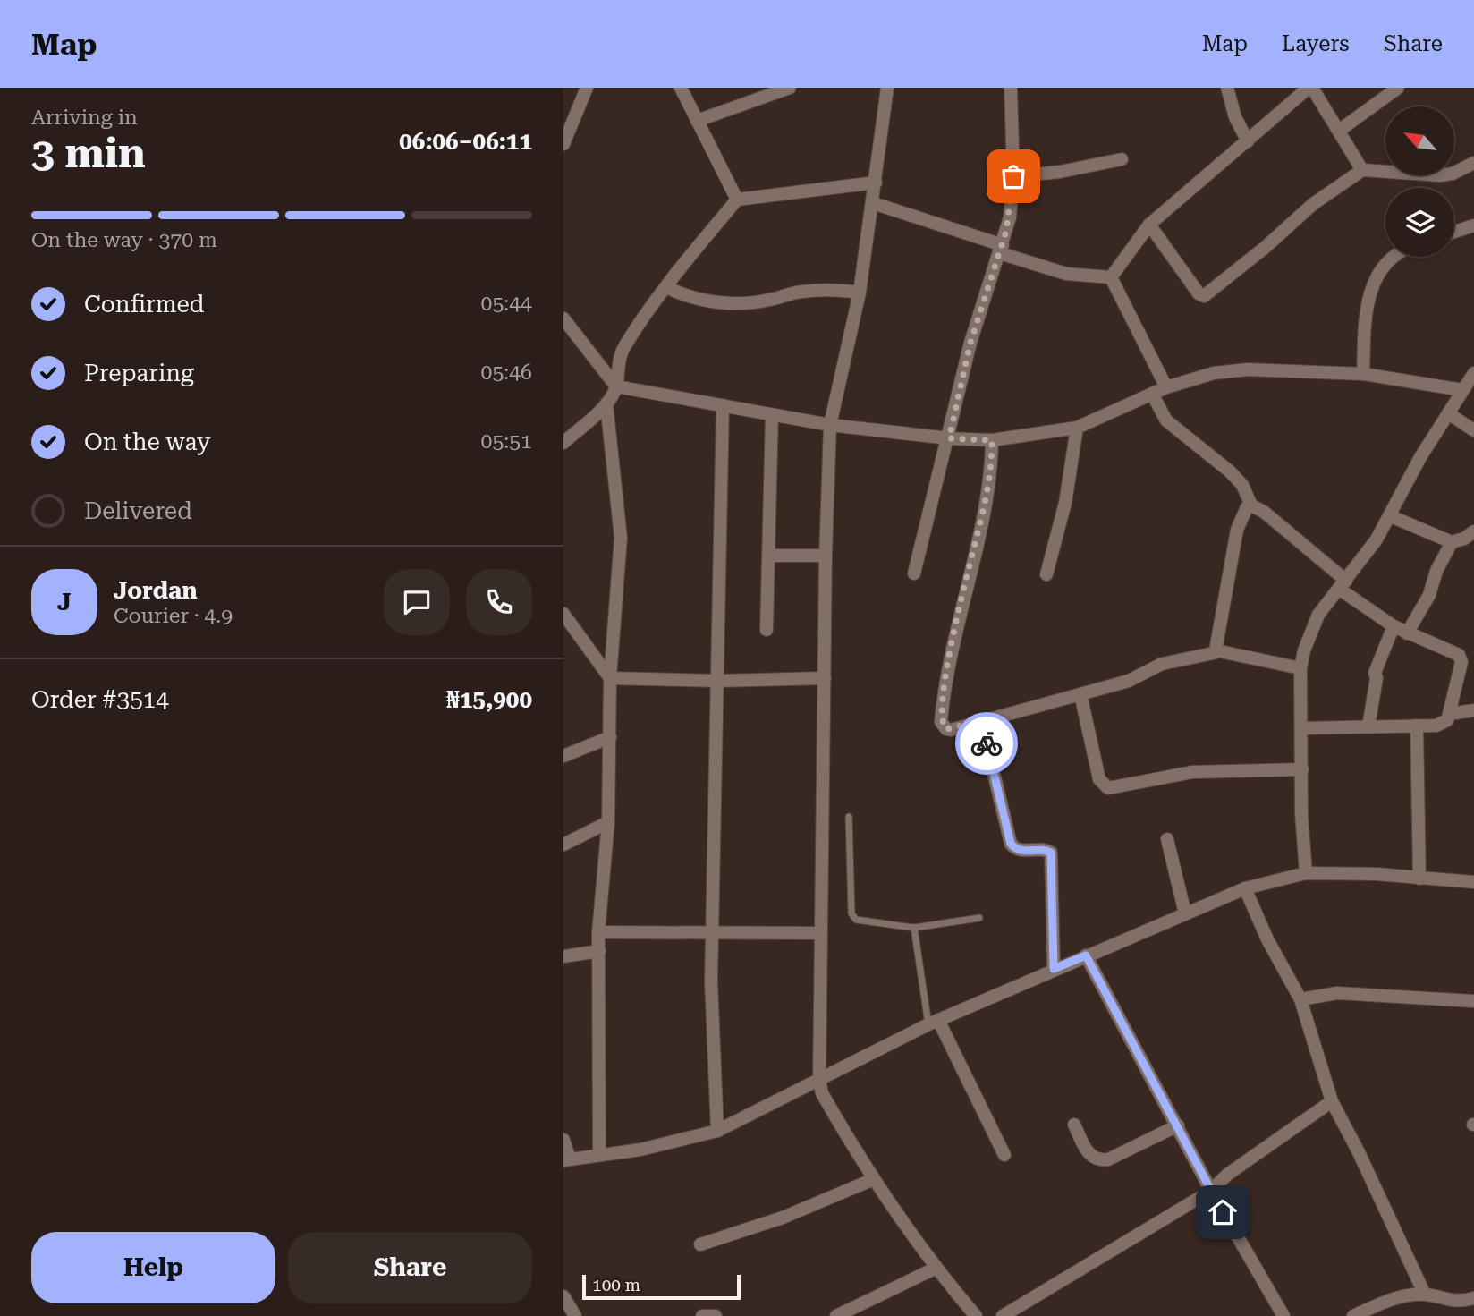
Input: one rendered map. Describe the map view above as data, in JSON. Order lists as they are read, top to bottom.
{
  "scale_bar": "100 m",
  "north": "top left",
  "page": {
    "header": "Map",
    "nav": ["Map", "Layers", "Share"],
    "heading": ["3 min", "Arriving in", "06:06–06:11"],
    "panel": [
      "Jordan",
      "Courier · 4.9",
      "Order #3514",
      "₦15,900"
    ],
    "bar": "On the way · 370 m",
    "list": [
      ["Confirmed", "05:44"],
      ["Preparing", "05:46"],
      ["On the way", "05:51"],
      "Delivered"
    ],
    "round": "J",
    "buttons": ["Help", "Share"],
    "scale": "100 m"
  }
}
